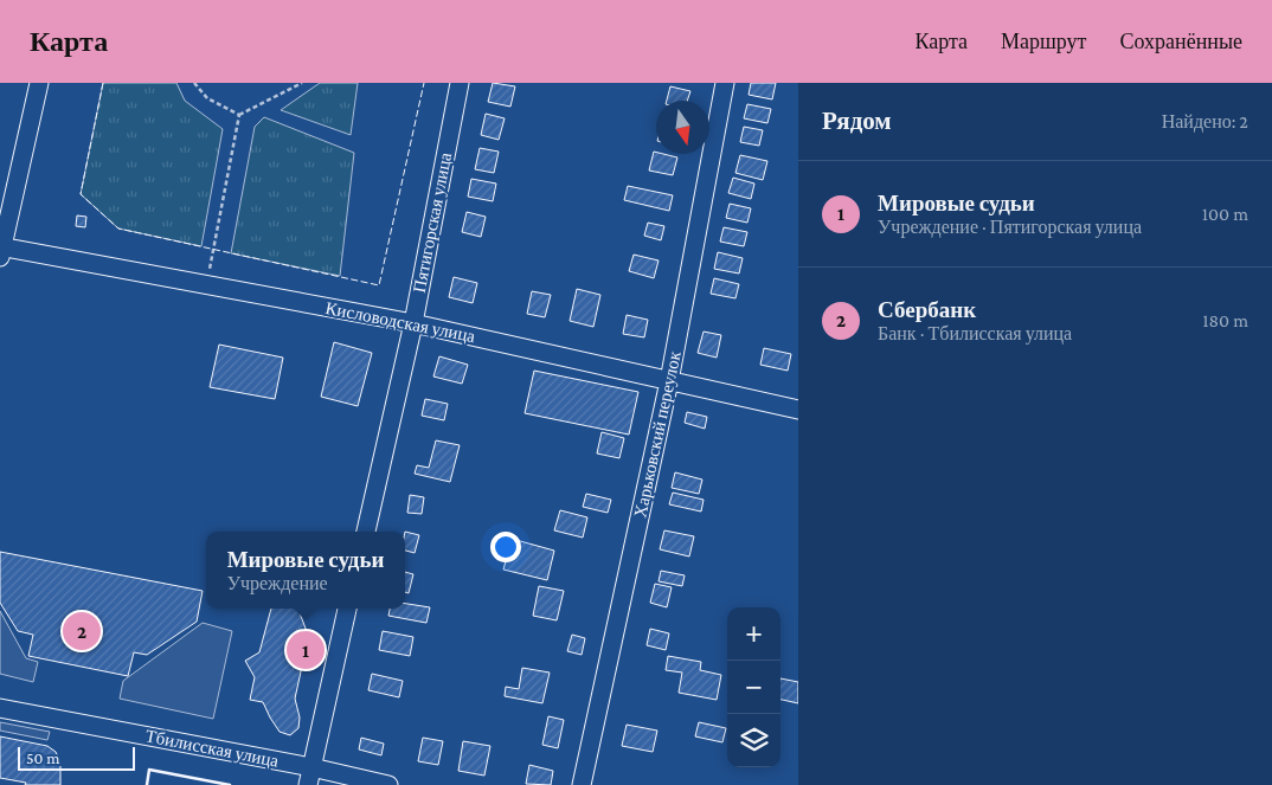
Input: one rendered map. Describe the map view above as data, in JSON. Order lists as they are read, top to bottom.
{
  "streets": {
    "street": [
      "Пятигорская улица",
      "Кисловодская улица",
      "Харьковский переулок",
      "Тбилисская улица"
    ]
  },
  "crossings": [
    ["Пятигорская улица", "Кисловодская улица"],
    ["Кисловодская улица", "Харьковский переулок"]
  ],
  "scale_bar": "50 m",
  "north": "bottom",
  "page": {
    "header": "Карта",
    "nav": ["Карта", "Маршрут", "Сохранённые"],
    "heading": ["Рядом", "Найдено: 2"],
    "list": [
      {
        "mark": "1",
        "name": "Мировые судьи",
        "note": "Учреждение · Пятигорская улица",
        "value": "100 m"
      },
      {
        "mark": "2",
        "name": "Сбербанк",
        "note": "Банк · Тбилисская улица",
        "value": "180 m"
      }
    ],
    "popup": ["Мировые судьи", "Учреждение"],
    "map_buttons": ["+", "−"],
    "pins": ["2", "1"],
    "scale": "50 m"
  }
}
